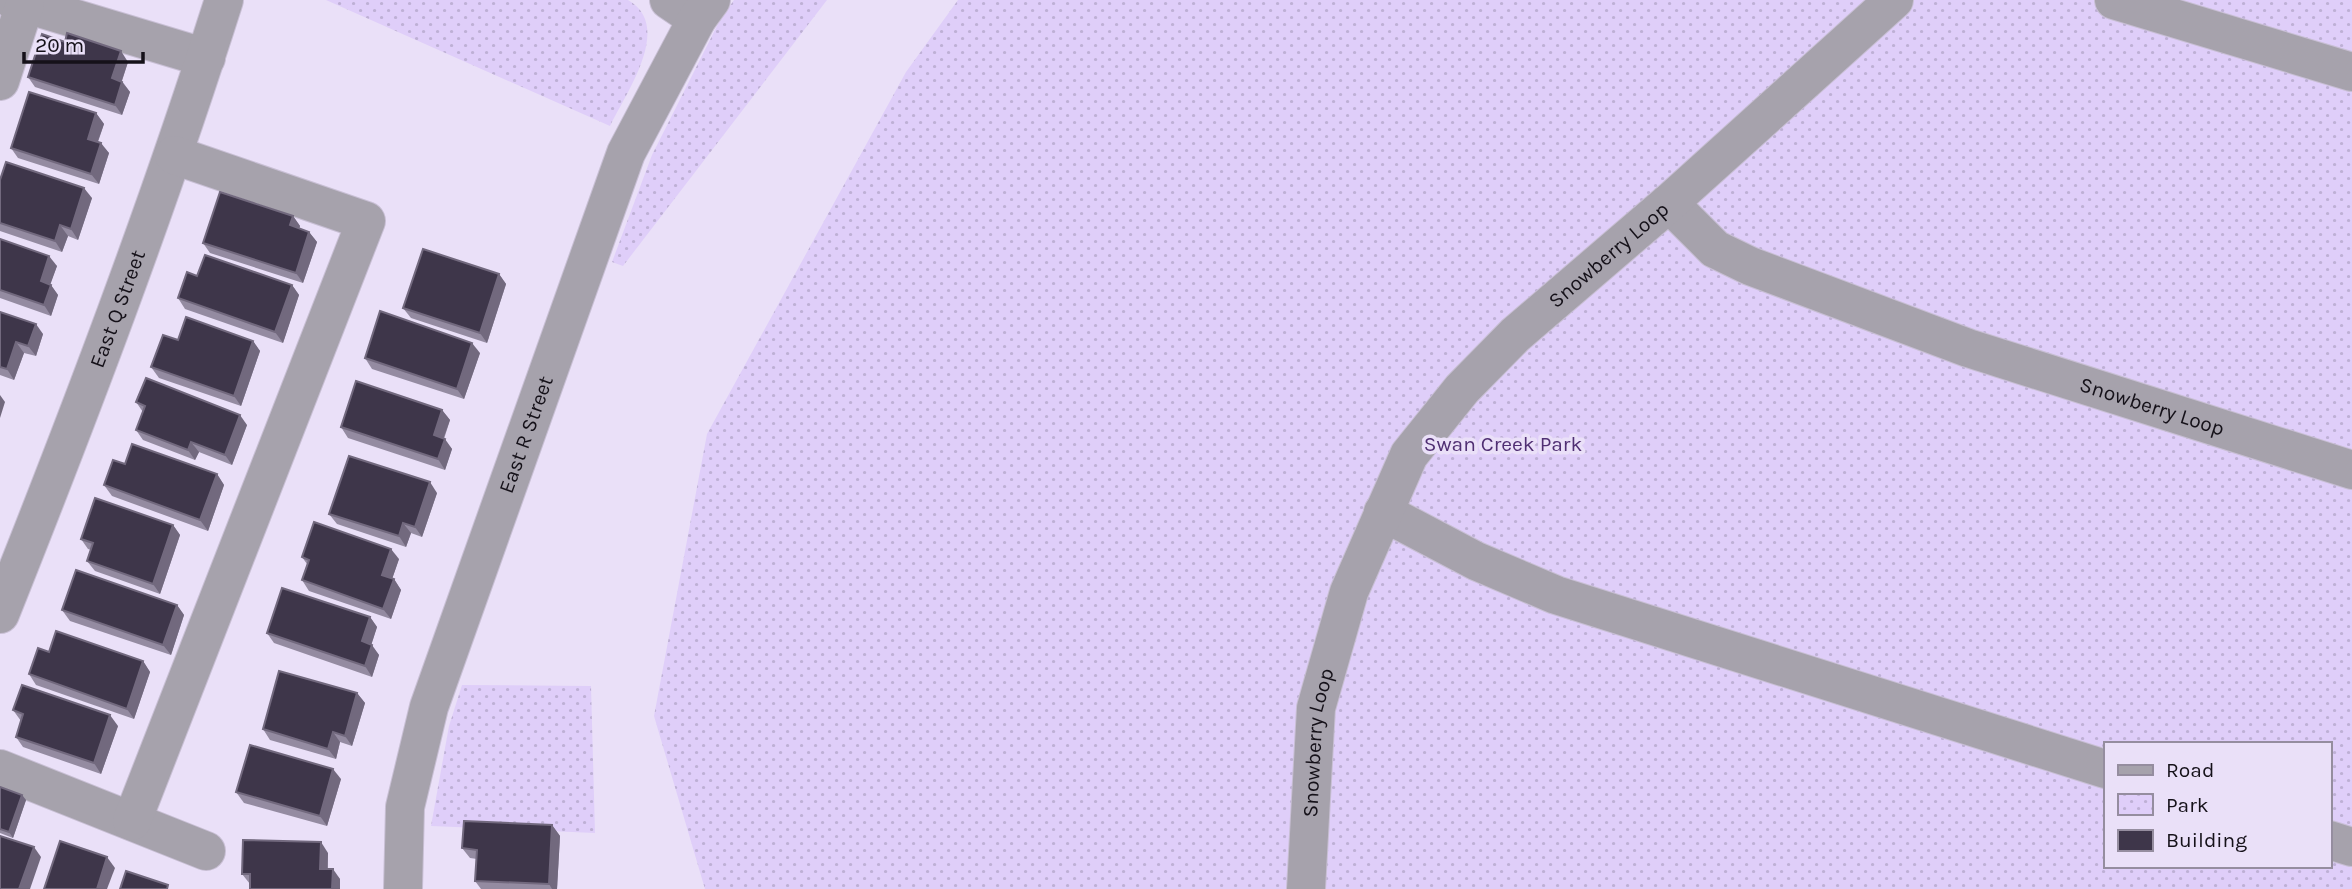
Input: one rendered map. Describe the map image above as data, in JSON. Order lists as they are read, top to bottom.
{
  "streets": {
    "street": ["Snowberry Loop", "East Q Street", "East R Street"]
  },
  "parks": ["Swan Creek Park"],
  "legend": ["Road", "Park", "Building"],
  "scale_bar": "20 m"
}
